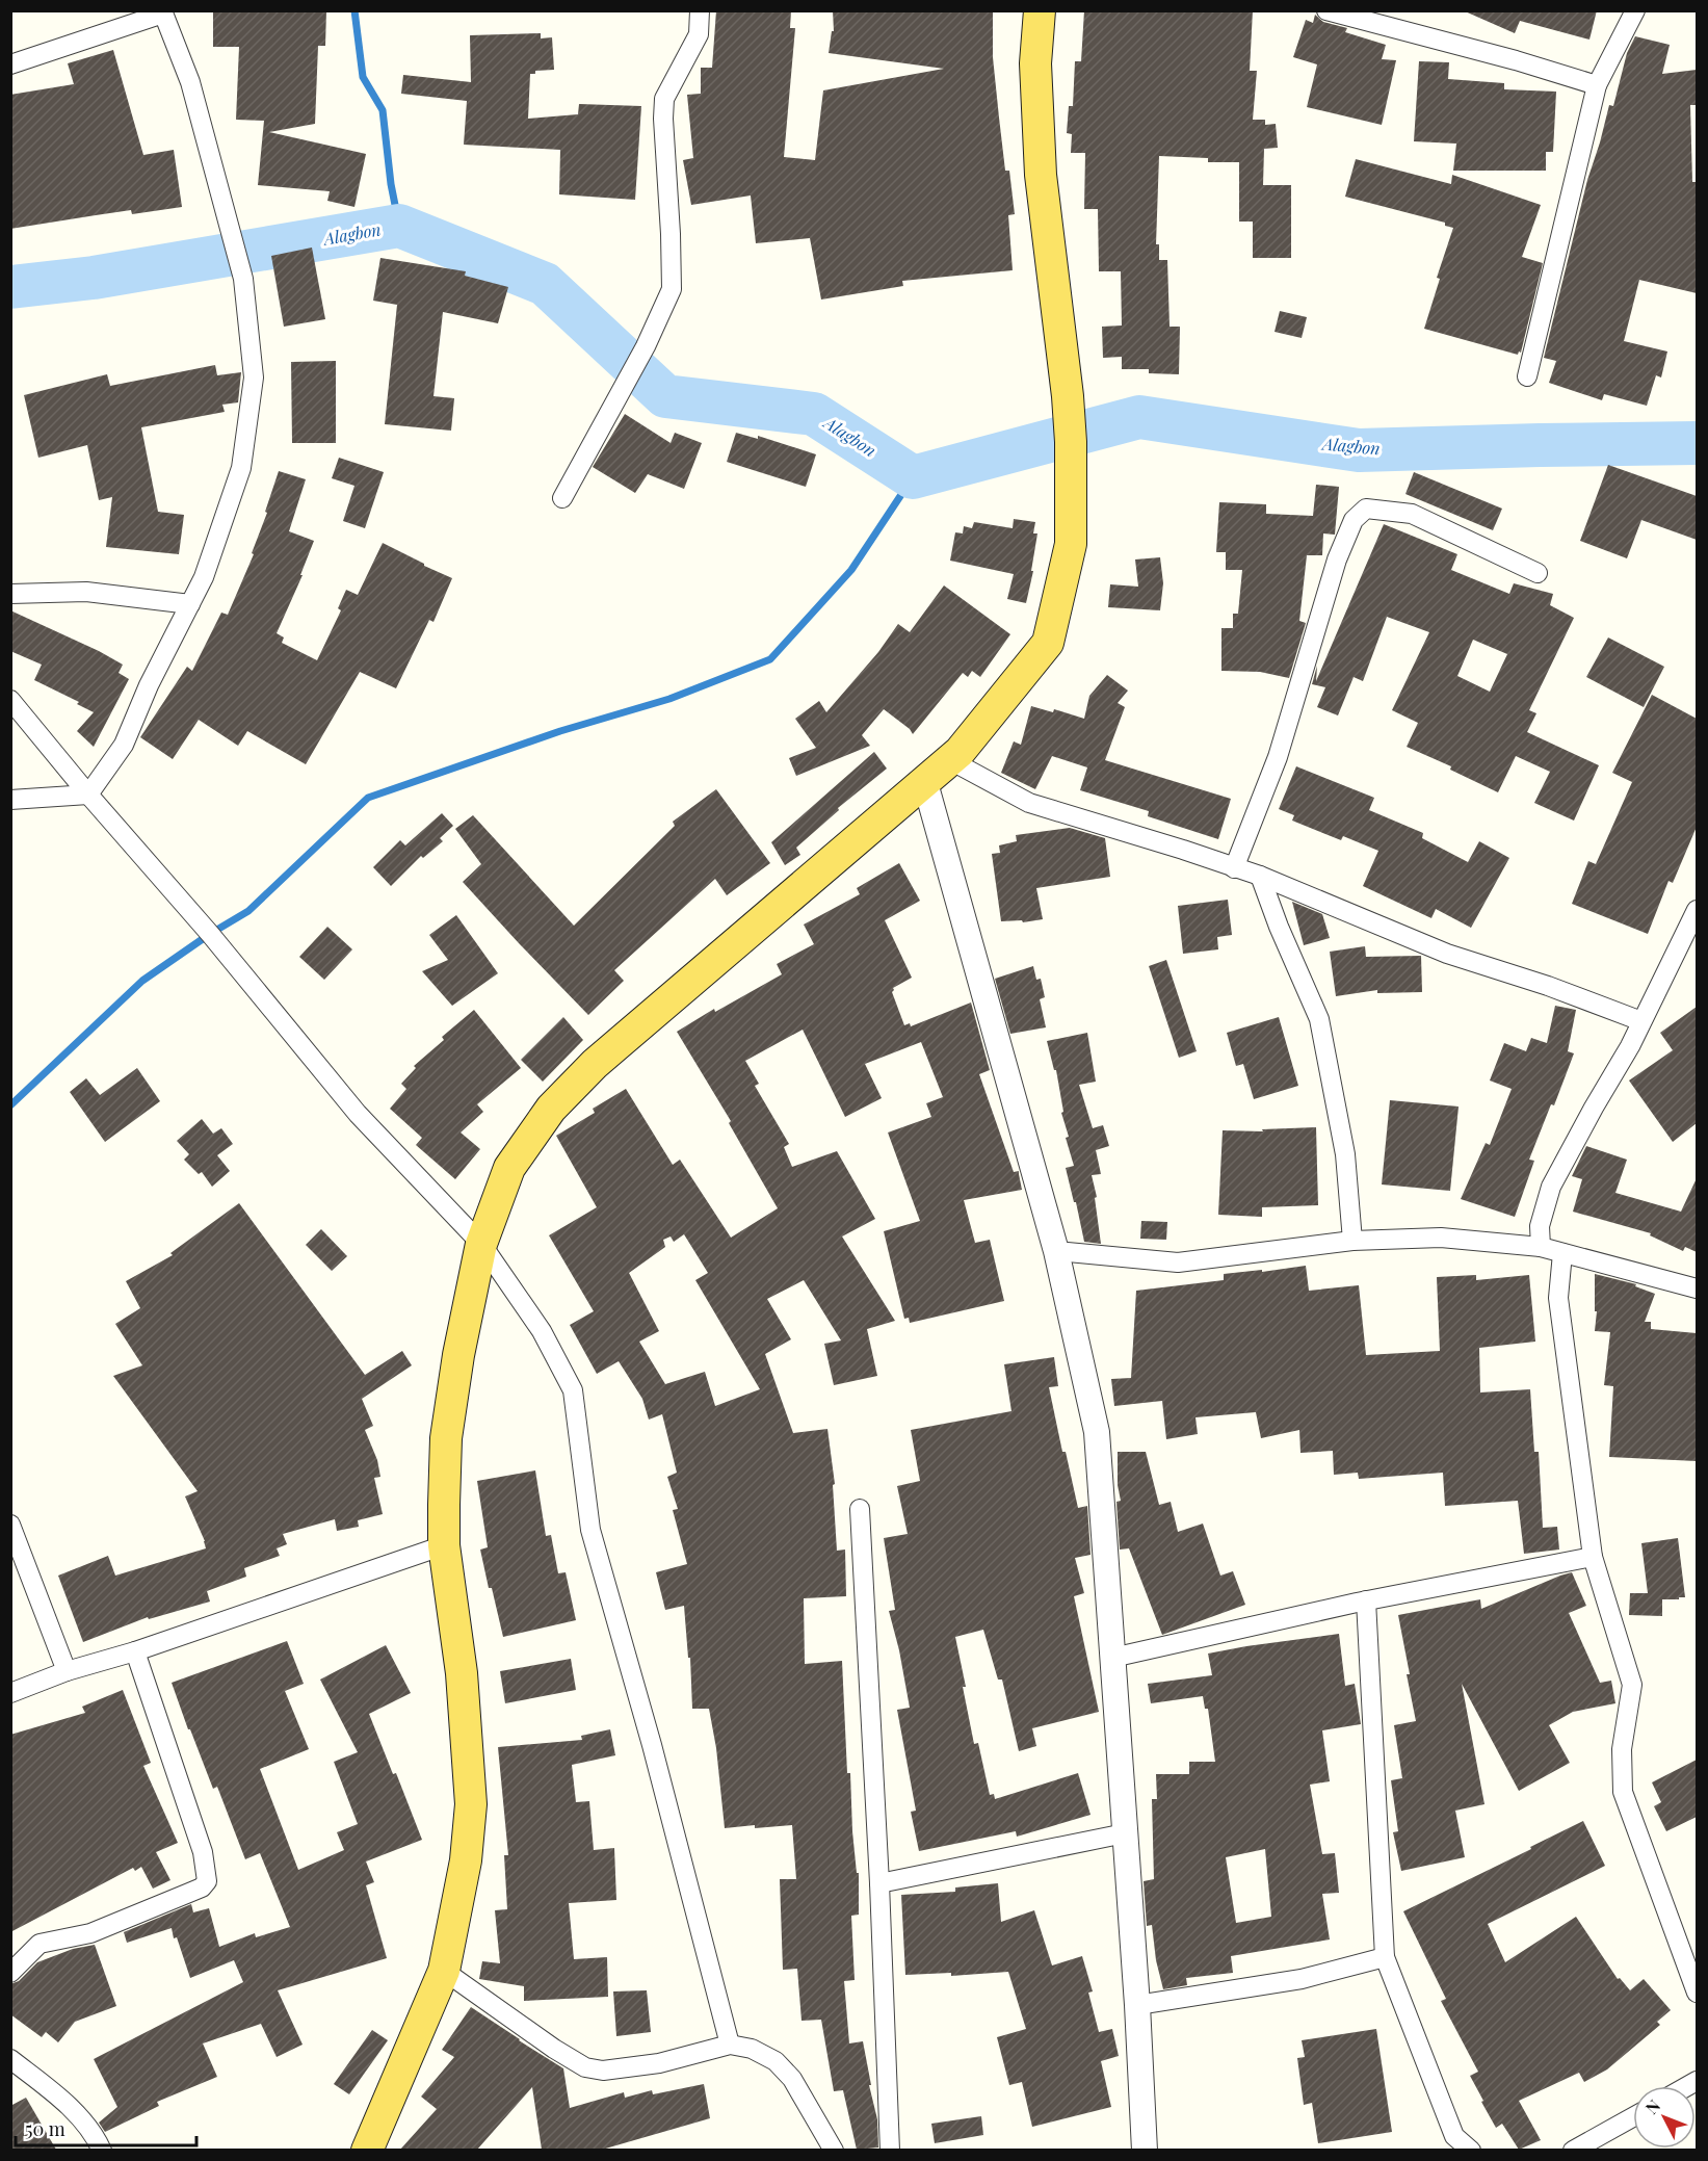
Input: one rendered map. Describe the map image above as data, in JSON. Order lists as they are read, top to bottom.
{
  "water": ["Alagbon"],
  "scale_bar": "50 m",
  "north": "top left"
}
